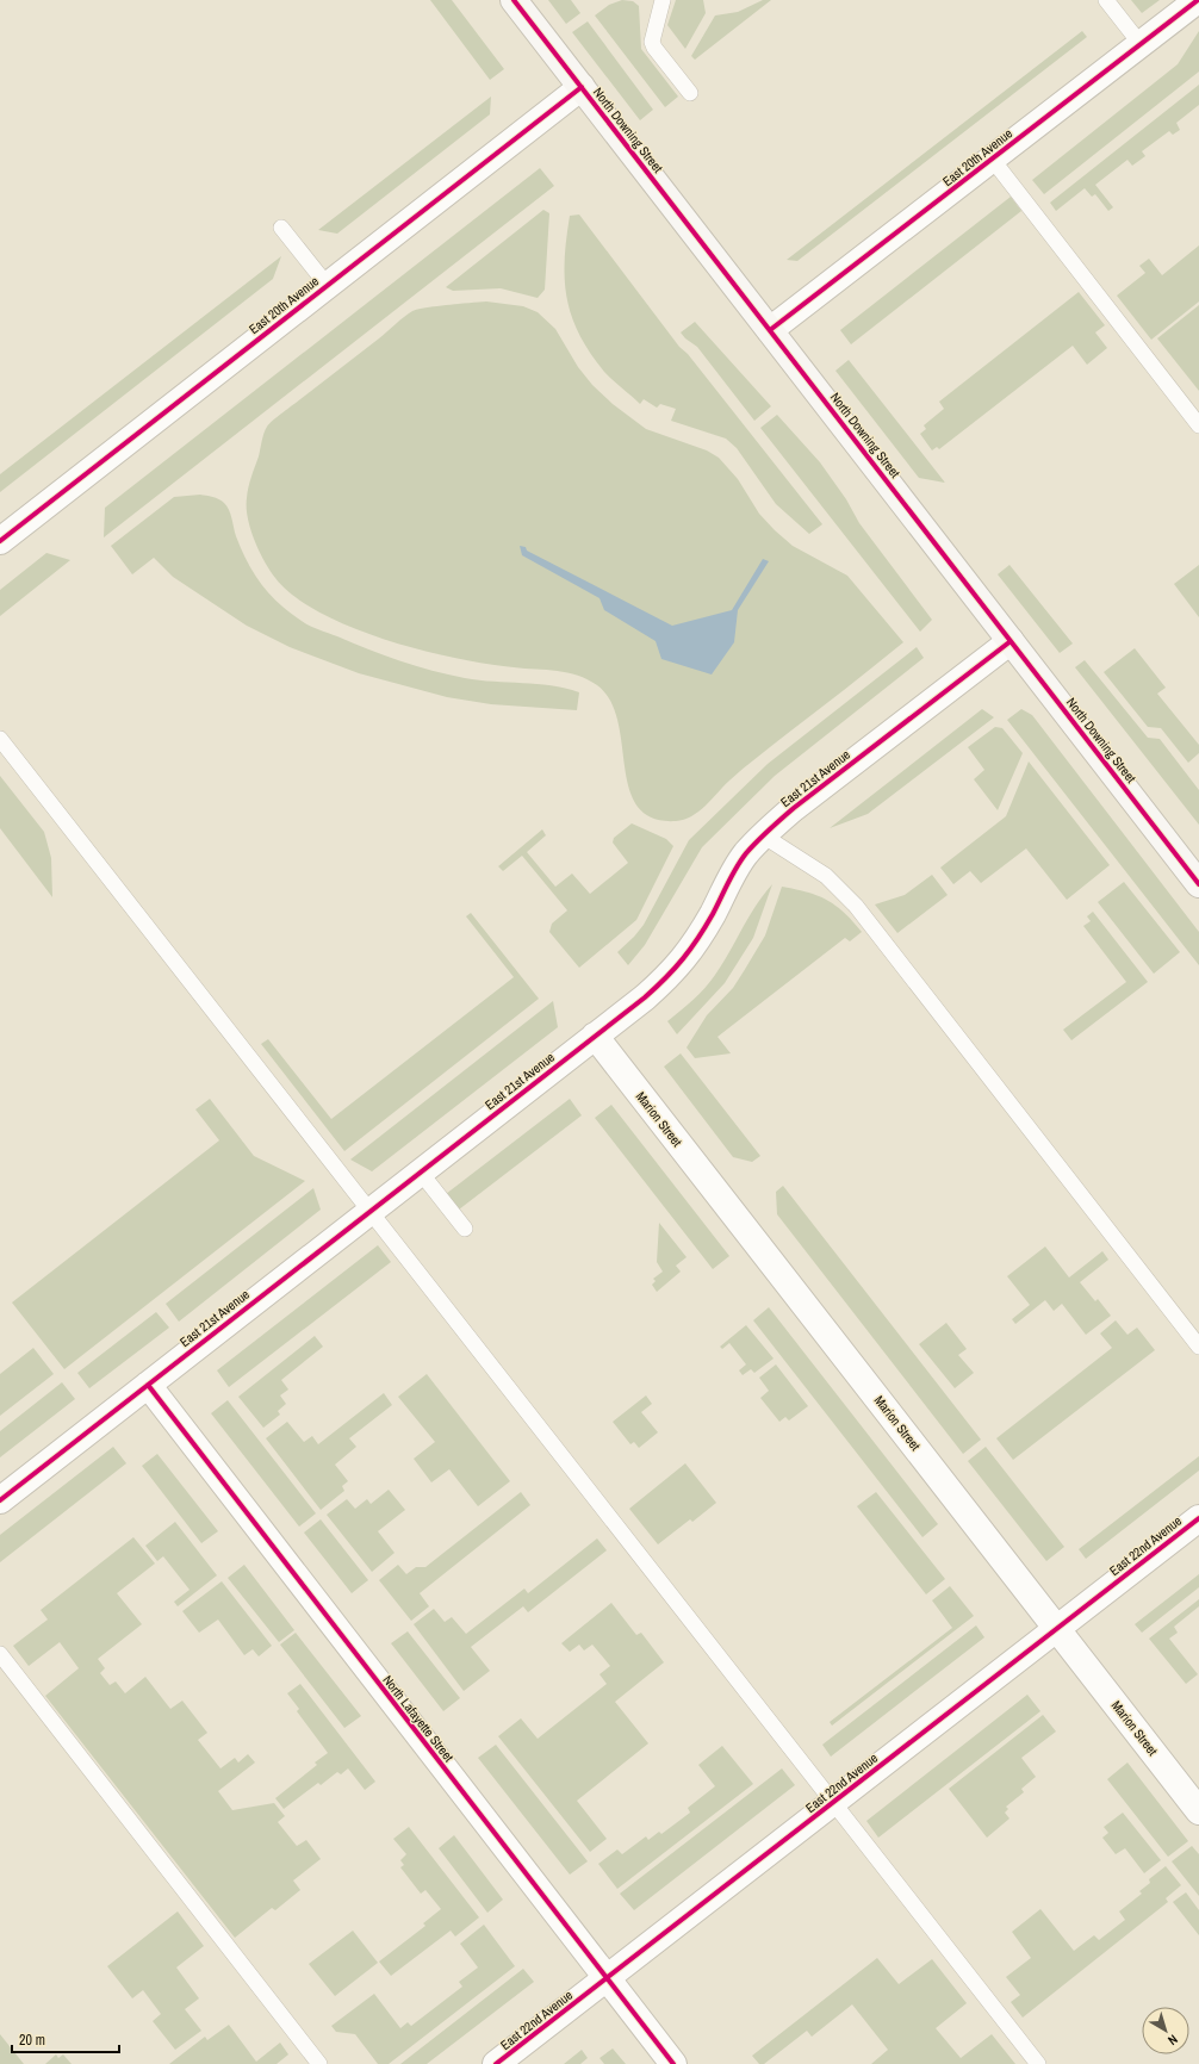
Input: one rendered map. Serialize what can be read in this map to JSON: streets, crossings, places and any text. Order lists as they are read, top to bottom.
{
  "streets": {
    "main road": ["North Downing Street"],
    "street": [
      "East 20th Avenue",
      "East 21st Avenue",
      "Marion Street",
      "East 22nd Avenue",
      "North Lafayette Street"
    ]
  },
  "crossings": [
    ["North Downing Street", "East 20th Avenue"],
    ["North Downing Street", "East 21st Avenue"],
    ["East 21st Avenue", "Marion Street"],
    ["East 21st Avenue", "North Lafayette Street"],
    ["Marion Street", "East 22nd Avenue"],
    ["East 22nd Avenue", "North Lafayette Street"]
  ],
  "scale_bar": "20 m",
  "north": "bottom right"
}
